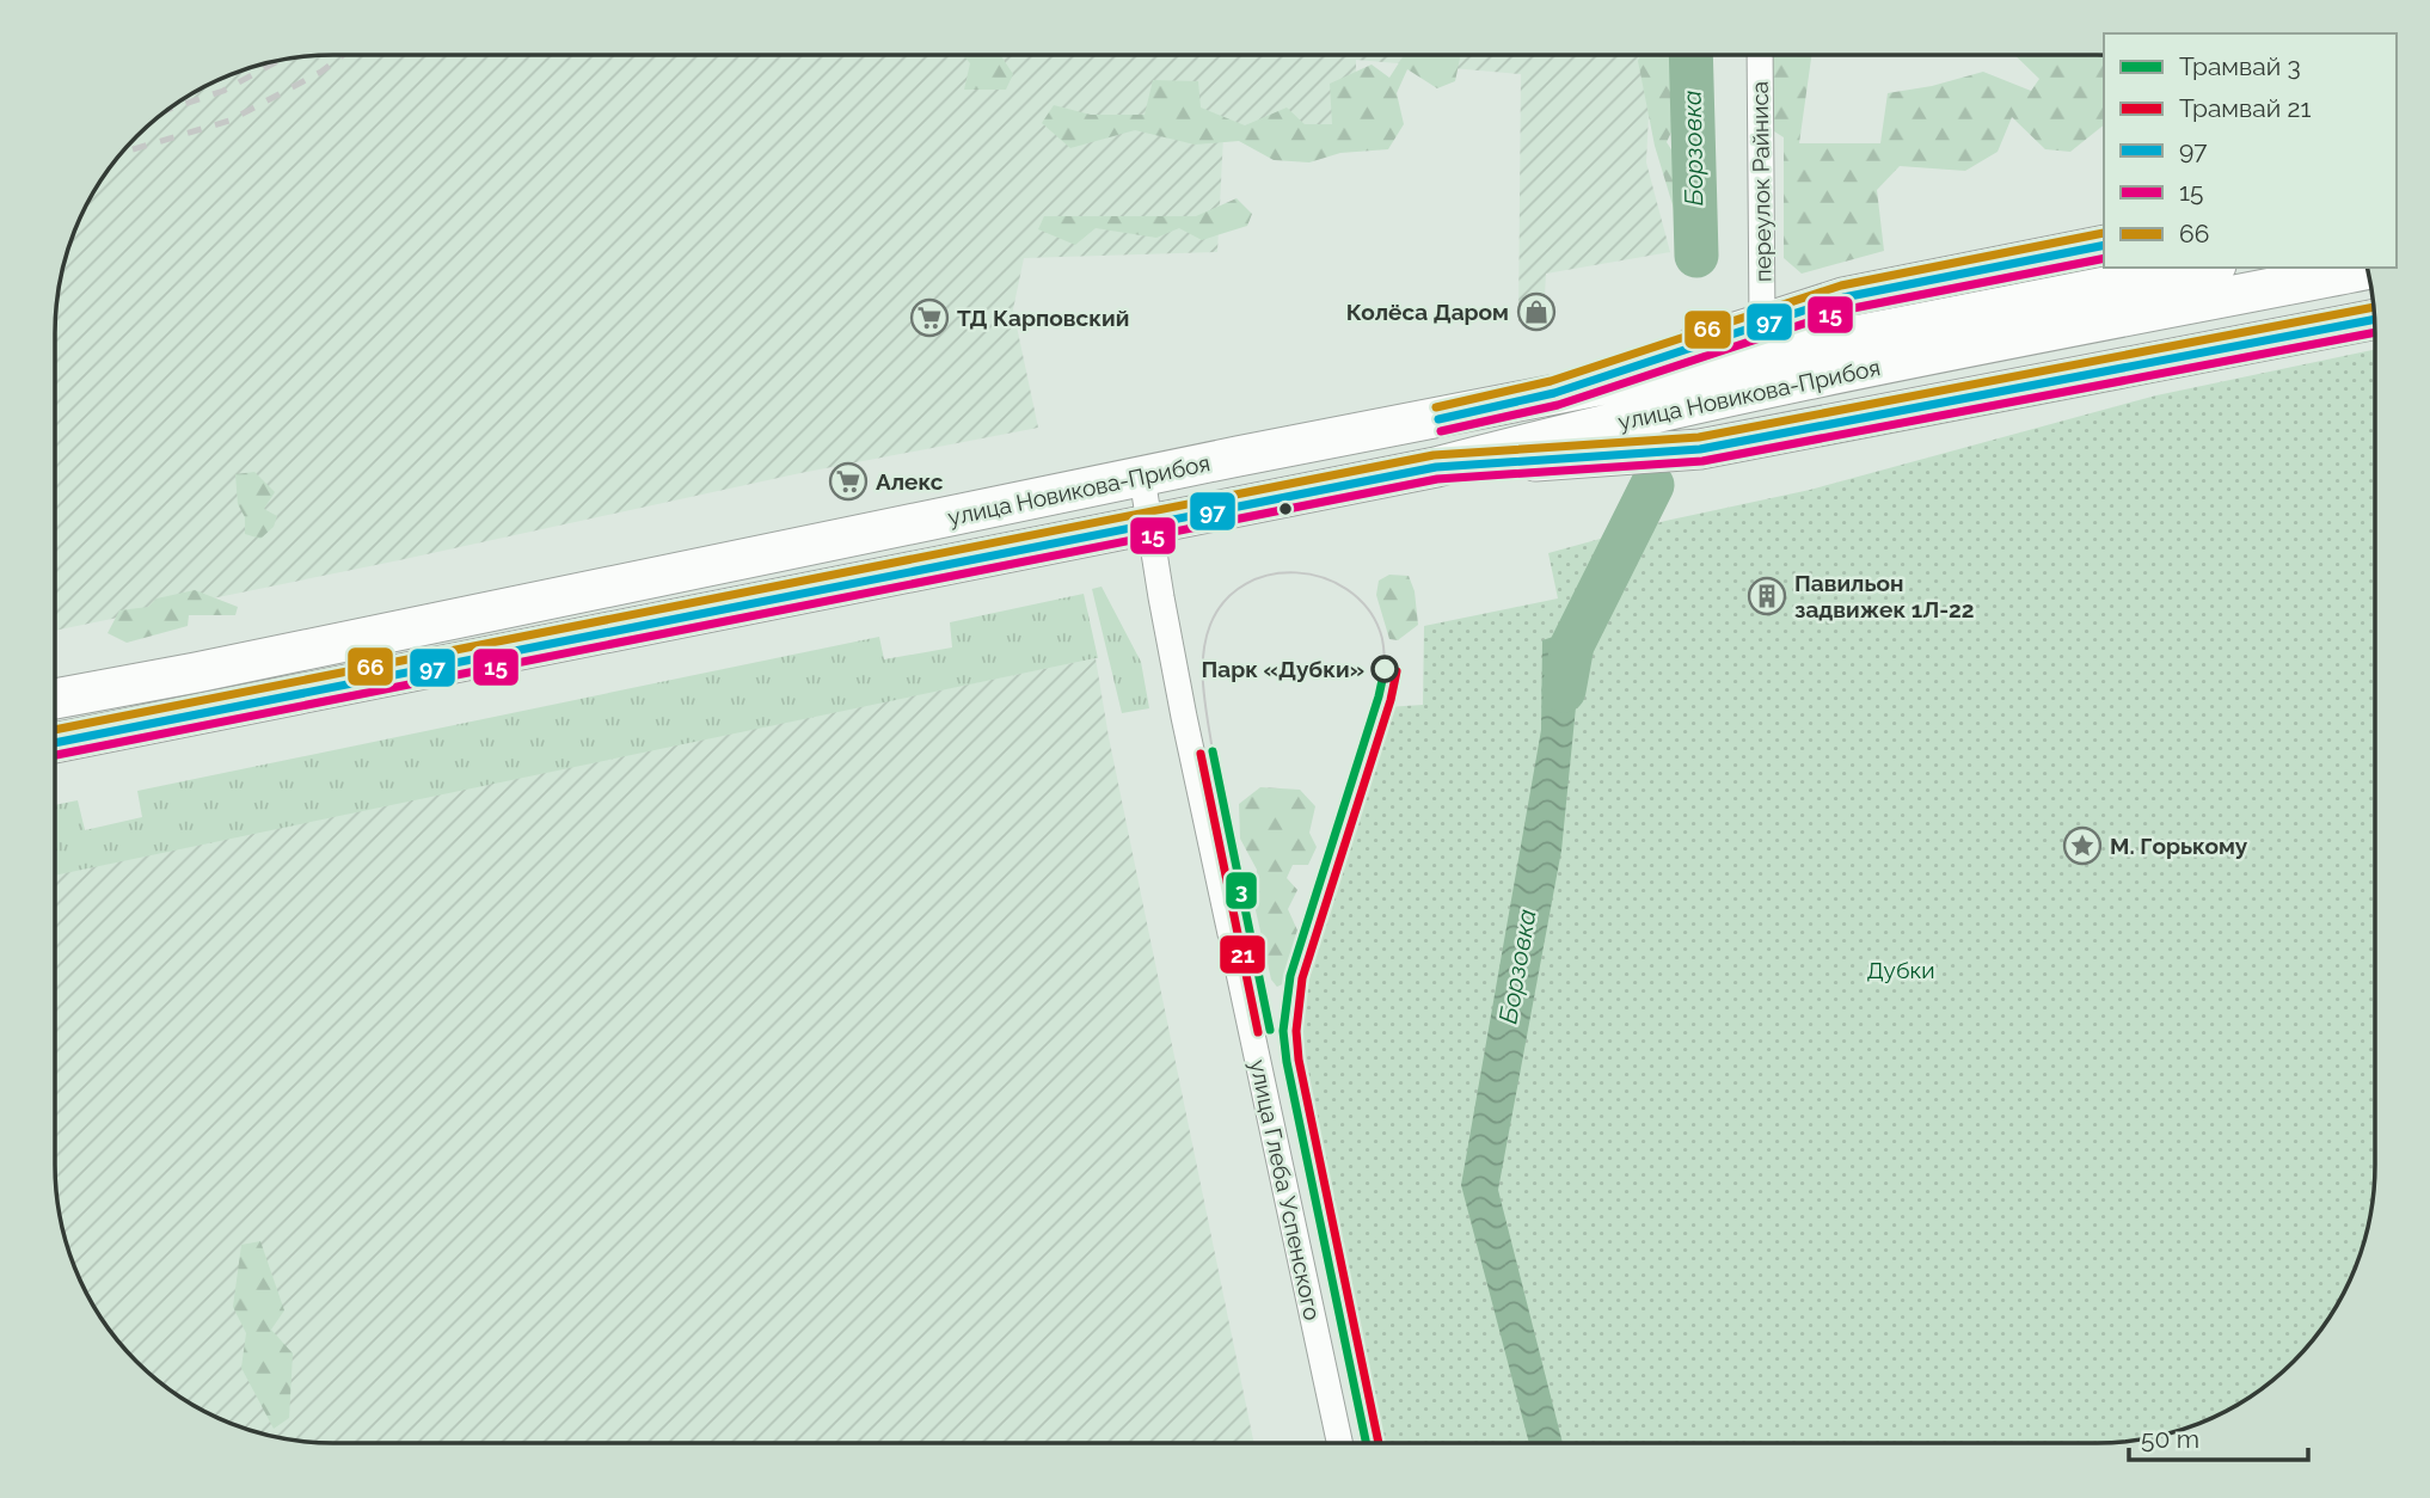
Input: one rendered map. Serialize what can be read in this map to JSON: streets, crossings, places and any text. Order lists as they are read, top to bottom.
{
  "streets": {
    "main road": ["улица Новикова-Прибоя"],
    "street": ["переулок Райниса", "улица Глеба Успенского"]
  },
  "crossings": [
    ["улица Новикова-Прибоя", "улица Глеба Успенского"]
  ],
  "water": ["Борзовка"],
  "parks": ["Дубки"],
  "places": {
    "shop": ["Колёса Даром"],
    "supermarket": ["ТД Карповский", "Алекс"],
    "building": ["Павильон задвижек 1Л-22"],
    "other": ["Парк «Дубки»"],
    "place": ["М. Горькому"]
  },
  "lines": [
    "transit line 66",
    "transit line 97",
    "transit line 15",
    "tram line 3",
    "tram line 21"
  ],
  "legend": [
    "Трамвай 3",
    "Трамвай 21",
    "97",
    "15",
    "66"
  ],
  "scale_bar": "50 m"
}
